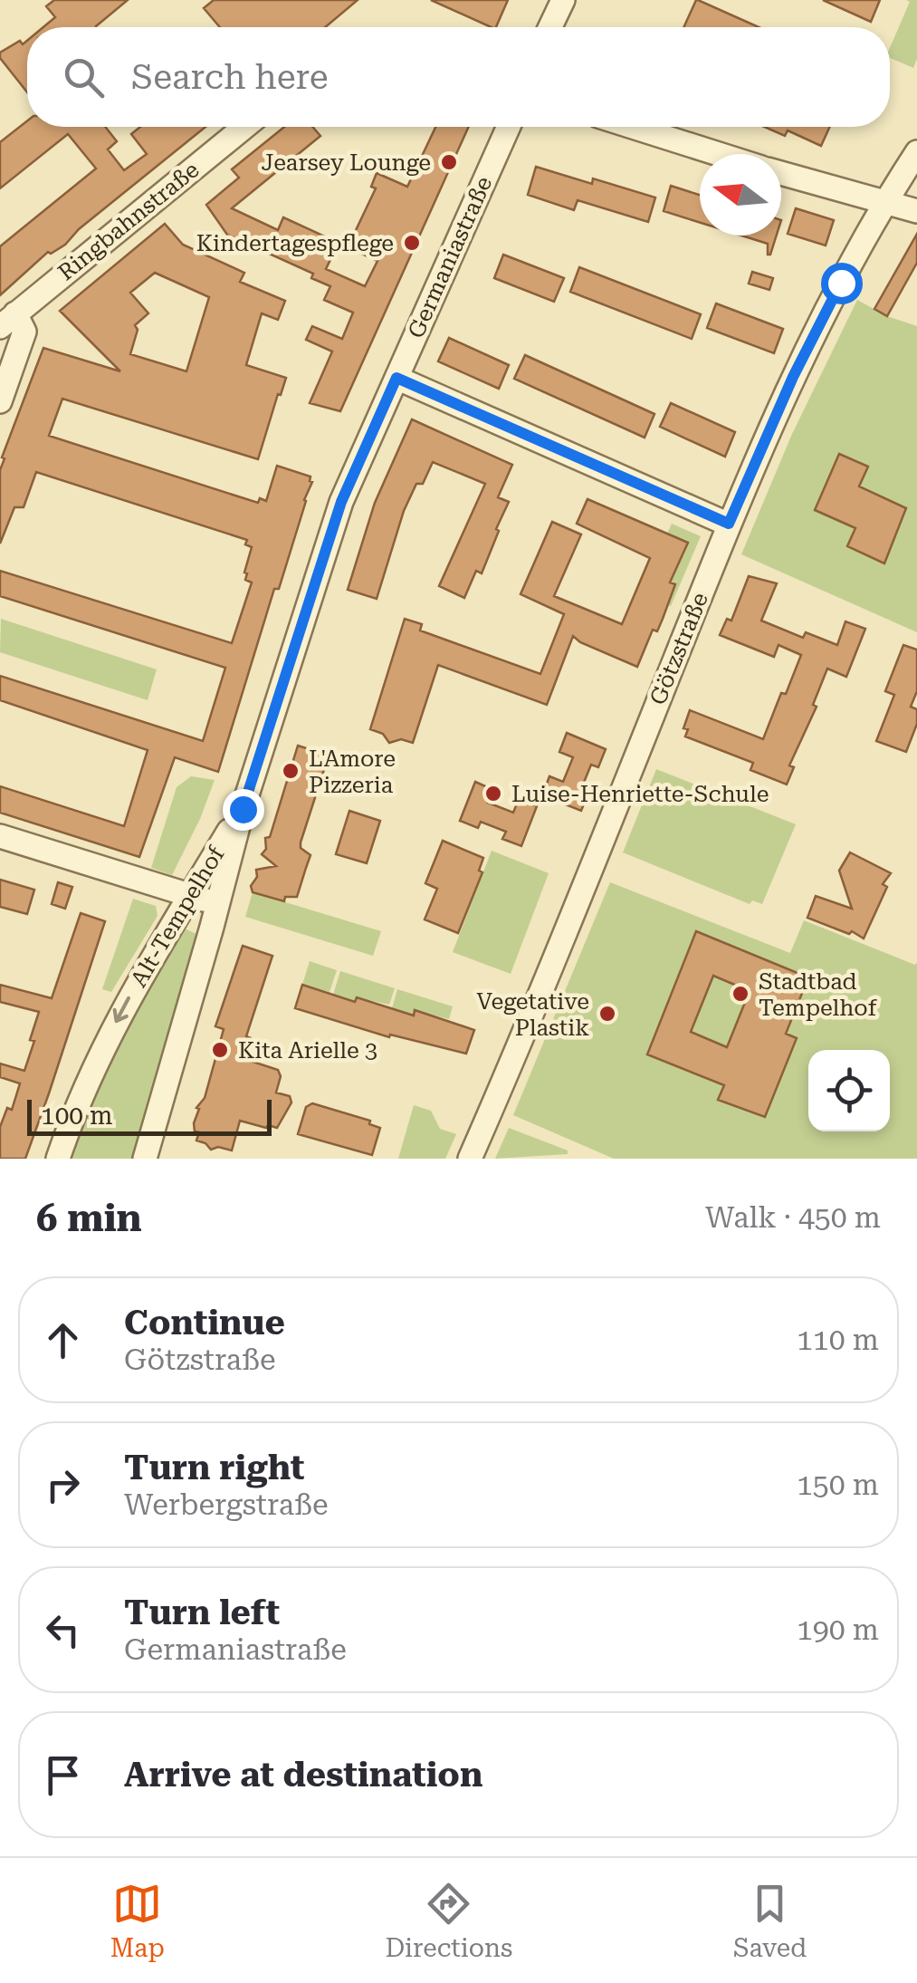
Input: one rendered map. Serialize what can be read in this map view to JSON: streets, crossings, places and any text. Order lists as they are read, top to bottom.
{
  "streets": {
    "street": [
      "Ringbahnstraße",
      "Germaniastraße",
      "Götzstraße",
      "Alt-Tempelhof"
    ]
  },
  "crossings": [
    ["Germaniastraße", "Alt-Tempelhof"]
  ],
  "places": [
    "Jearsey Lounge",
    "Kindertagespflege",
    "L'Amore Pizzeria",
    "Luise-Henriette-Schule",
    "Stadtbad Tempelhof",
    "Vegetative Plastik",
    "Kita Arielle 3"
  ],
  "scale_bar": "100 m",
  "north": "left",
  "page": {
    "search": "Search here",
    "scale": "100 m",
    "heading": ["6 min", "Walk · 450 m"],
    "list": [
      ["Continue", "Götzstraße", "110 m"],
      ["Turn right", "Werbergstraße", "150 m"],
      ["Turn left", "Germaniastraße", "190 m"],
      "Arrive at destination"
    ],
    "nav": ["Map", "Directions", "Saved"]
  }
}
